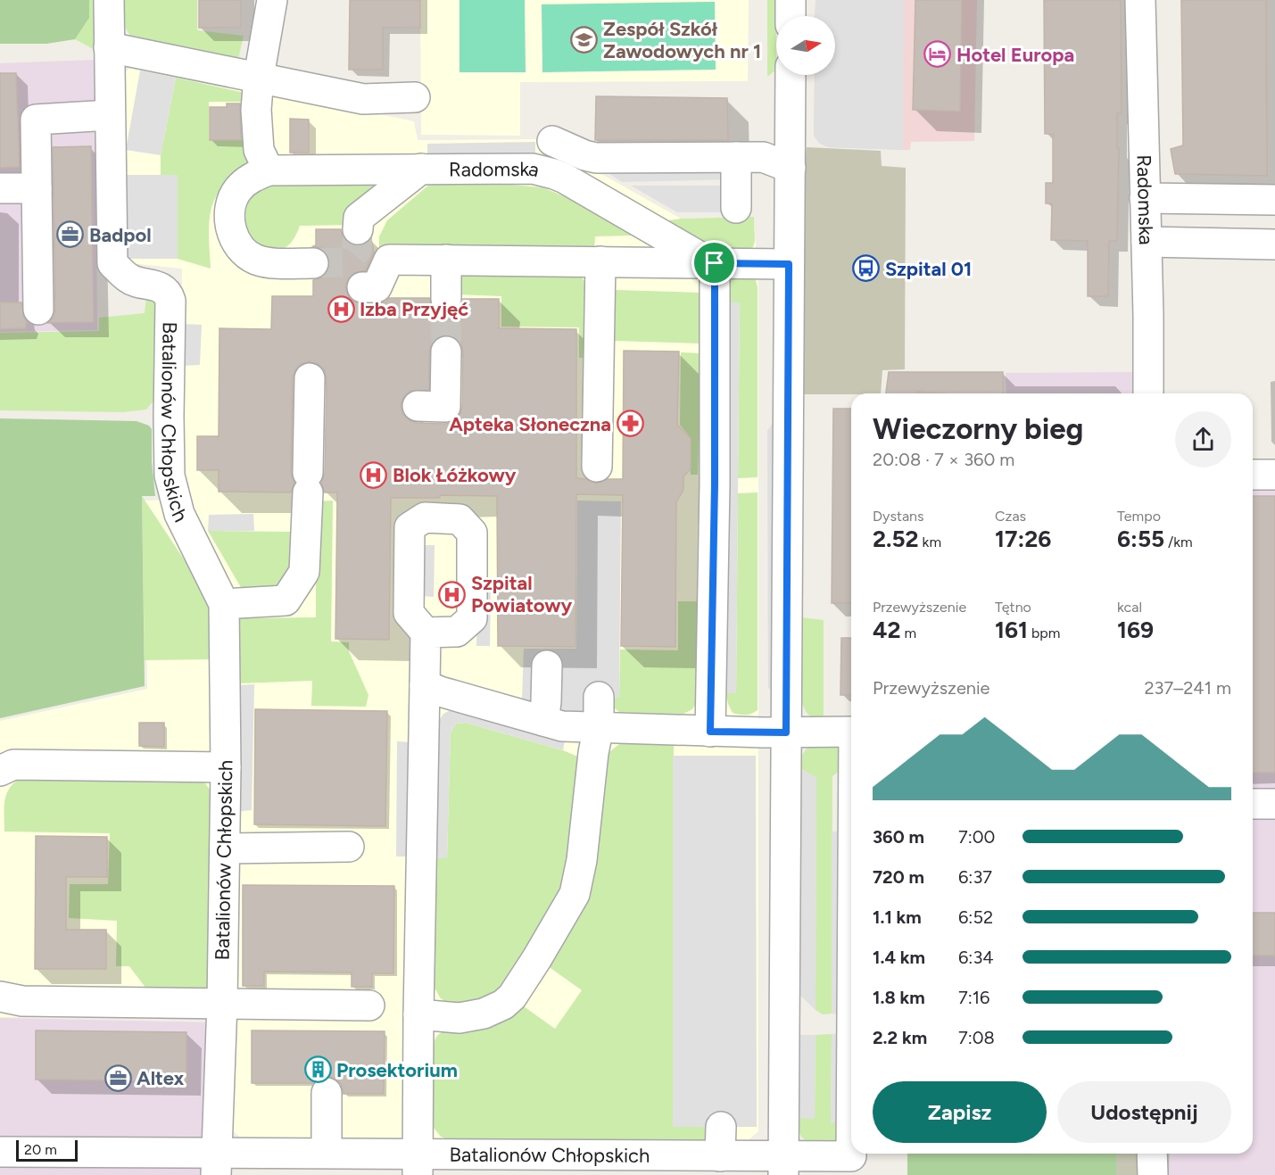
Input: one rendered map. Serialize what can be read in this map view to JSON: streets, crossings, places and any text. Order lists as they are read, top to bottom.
{
  "streets": {
    "street": ["Radomska", "Batalionów Chłopskich"]
  },
  "places": {
    "school or university": ["Zespół Szkół Zawodowych nr 1"],
    "hotel": ["Hotel Europa"],
    "office": ["Badpol", "Altex"],
    "bus stop": ["Szpital 01"],
    "hospital": ["Izba Przyjęć", "Blok Łóżkowy", "Szpital Powiatowy"],
    "pharmacy": ["Apteka Słoneczna"],
    "building": ["Prosektorium"]
  },
  "scale_bar": "20 m",
  "north": "right",
  "page": {
    "heading": ["Wieczorny bieg", "20:08 · 7 × 360 m"],
    "stats": [
      ["Dystans", "2.52 km"],
      ["Czas", "17:26"],
      ["Tempo", "6:55 /km"],
      ["Przewyższenie", "42 m"],
      ["Tętno", "161 bpm"],
      ["kcal", "169"]
    ],
    "chart": ["Przewyższenie", "237–241 m"],
    "list": [
      {
        "name": "360 m",
        "note": "7:00"
      },
      {
        "name": "720 m",
        "note": "6:37"
      },
      {
        "name": "1.1 km",
        "note": "6:52"
      },
      {
        "name": "1.4 km",
        "note": "6:34"
      },
      {
        "name": "1.8 km",
        "note": "7:16"
      },
      {
        "name": "2.2 km",
        "note": "7:08"
      }
    ],
    "buttons": ["Zapisz", "Udostępnij"],
    "scale": "20 m"
  }
}
